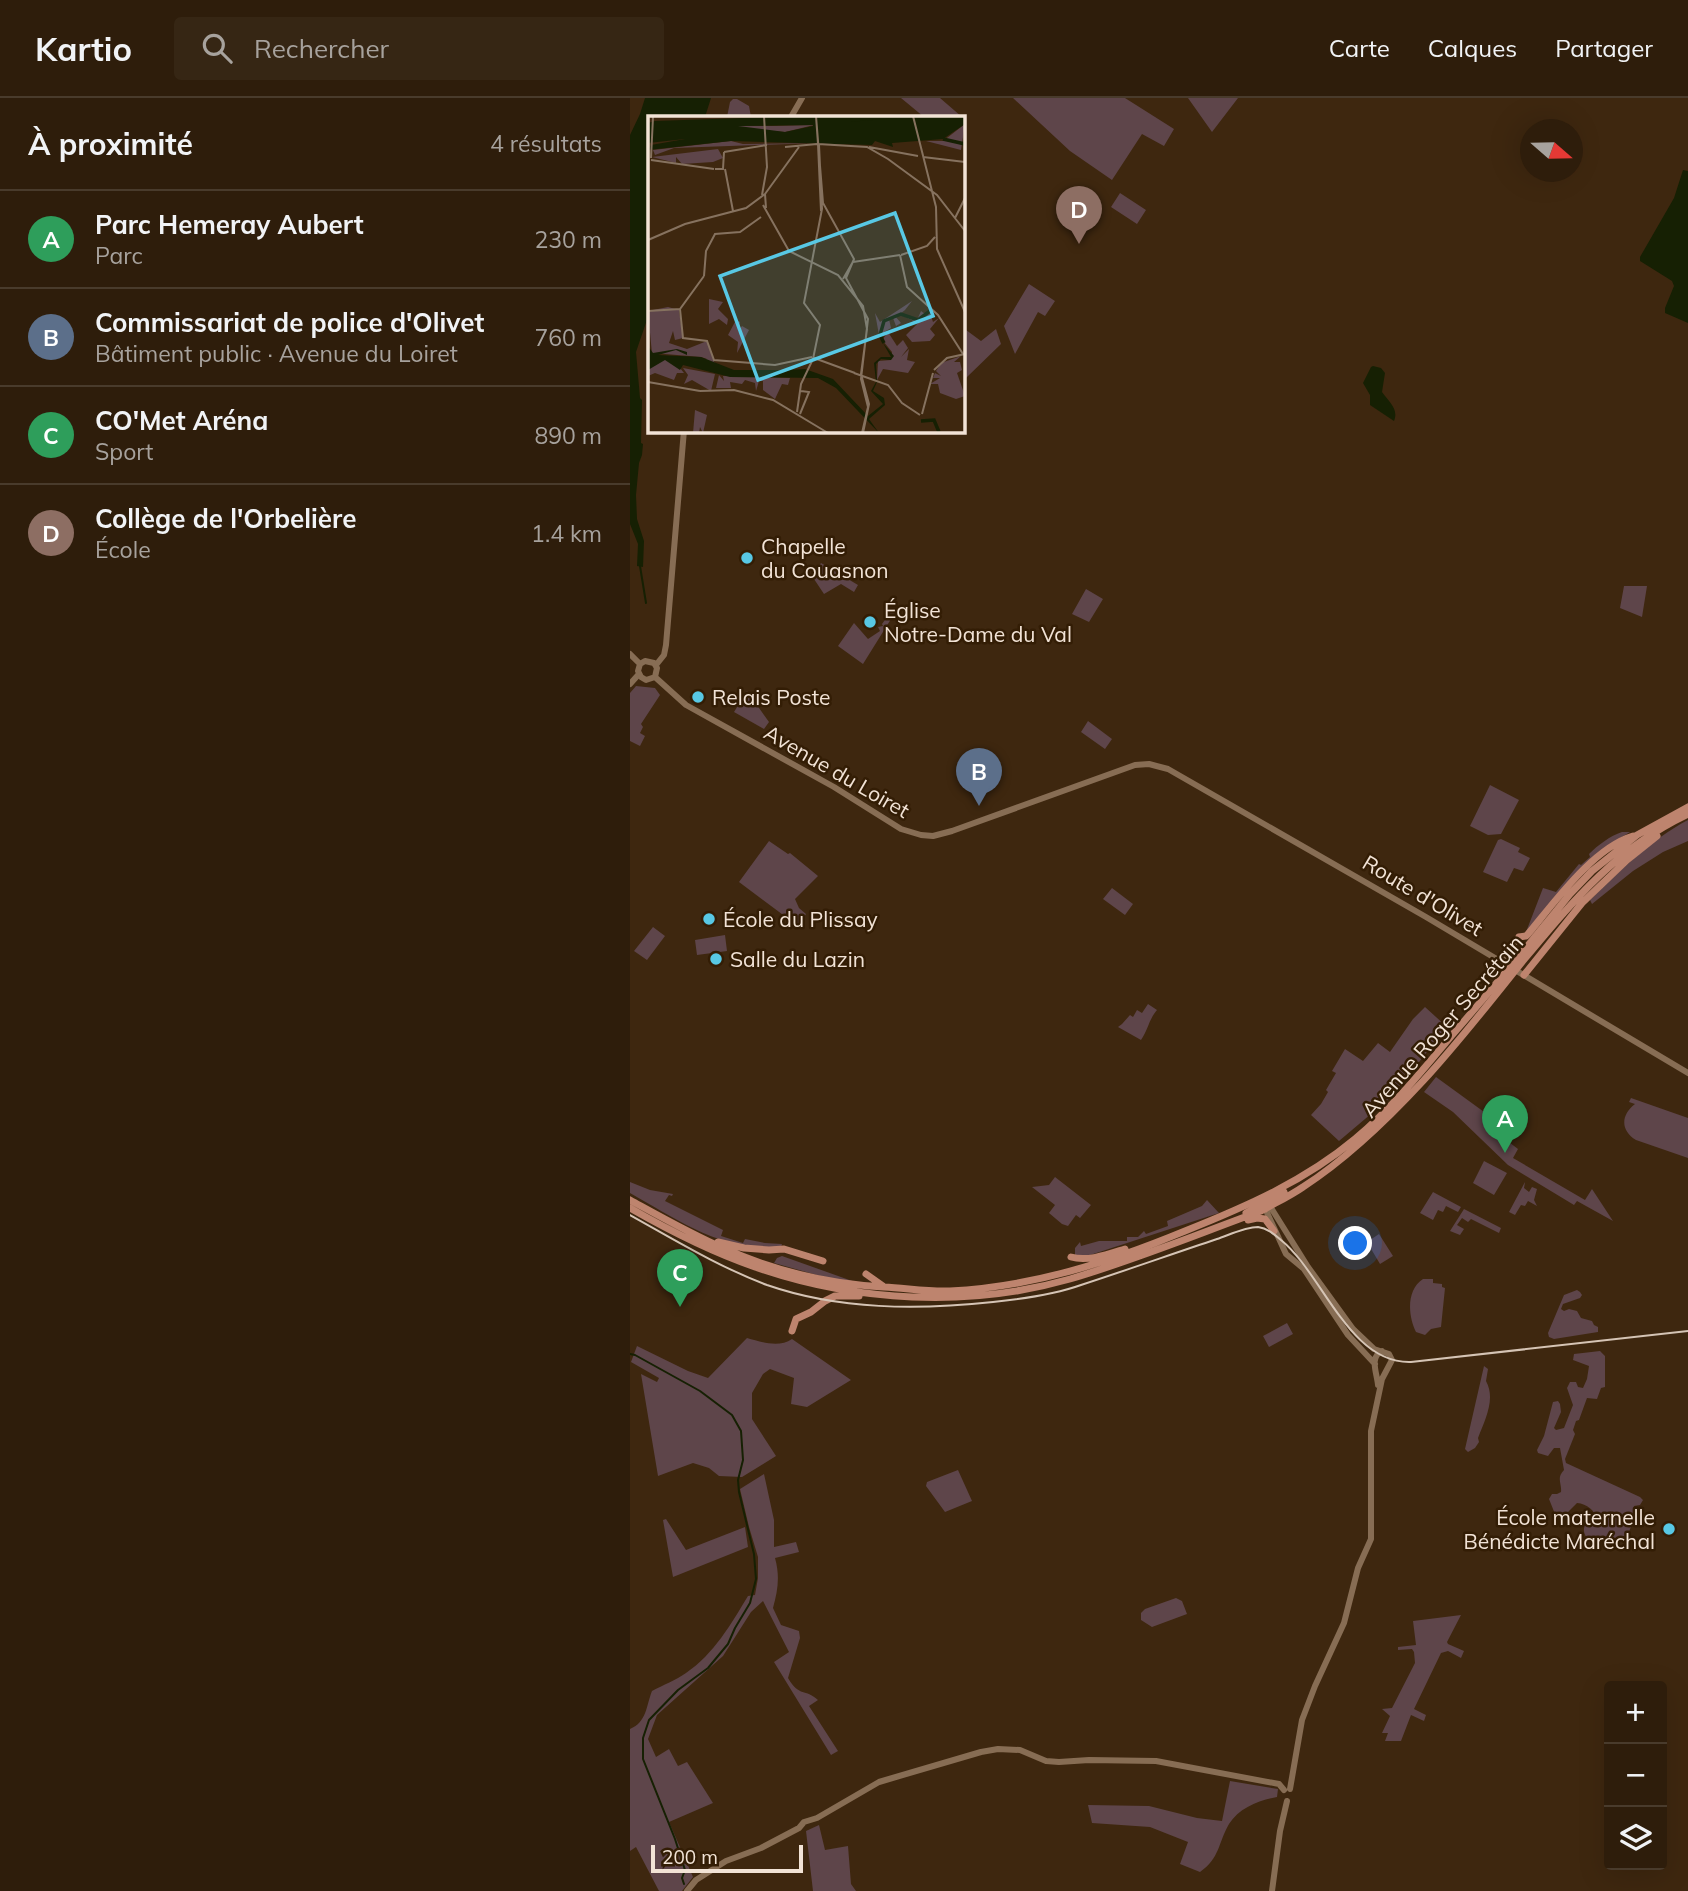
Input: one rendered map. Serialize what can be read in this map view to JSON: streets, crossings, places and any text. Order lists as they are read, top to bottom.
{
  "streets": {
    "main road": ["Avenue Roger Secrétain"],
    "street": ["Avenue du Loiret", "Route d'Olivet"]
  },
  "crossings": [
    ["Avenue du Loiret", "Route d'Olivet"]
  ],
  "places": [
    "Chapelle du Couasnon",
    "Église Notre-Dame du Val",
    "Relais Poste",
    "École du Plissay",
    "Salle du Lazin",
    "École maternelle Bénédicte Maréchal"
  ],
  "scale_bar": "200 m",
  "north": "right",
  "page": {
    "header": "Kartio",
    "search": "Rechercher",
    "nav": ["Carte", "Calques", "Partager"],
    "heading": ["À proximité", "4 résultats"],
    "pins": [
      "D",
      "B",
      "A",
      "C"
    ],
    "list": [
      {
        "mark": "A",
        "name": "Parc Hemeray Aubert",
        "note": "Parc",
        "value": "230 m"
      },
      {
        "mark": "B",
        "name": "Commissariat de police d'Olivet",
        "note": "Bâtiment public · Avenue du Loiret",
        "value": "760 m"
      },
      {
        "mark": "C",
        "name": "CO'Met Aréna",
        "note": "Sport",
        "value": "890 m"
      },
      {
        "mark": "D",
        "name": "Collège de l'Orbelière",
        "note": "École",
        "value": "1.4 km"
      }
    ],
    "map_buttons": ["+", "−"],
    "scale": "200 m"
  }
}
